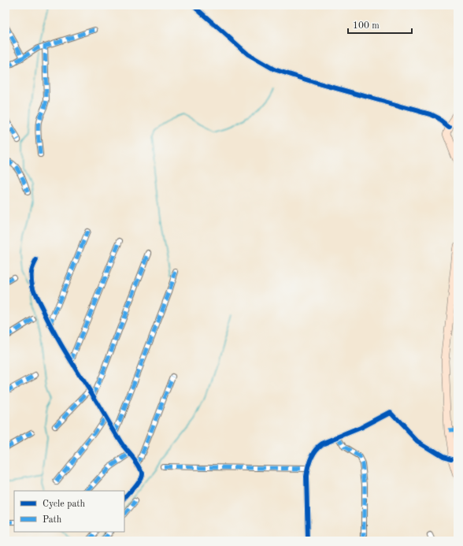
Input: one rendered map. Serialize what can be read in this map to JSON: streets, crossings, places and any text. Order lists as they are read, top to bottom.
{
  "legend": ["Cycle path", "Path"],
  "scale_bar": "100 m"
}
